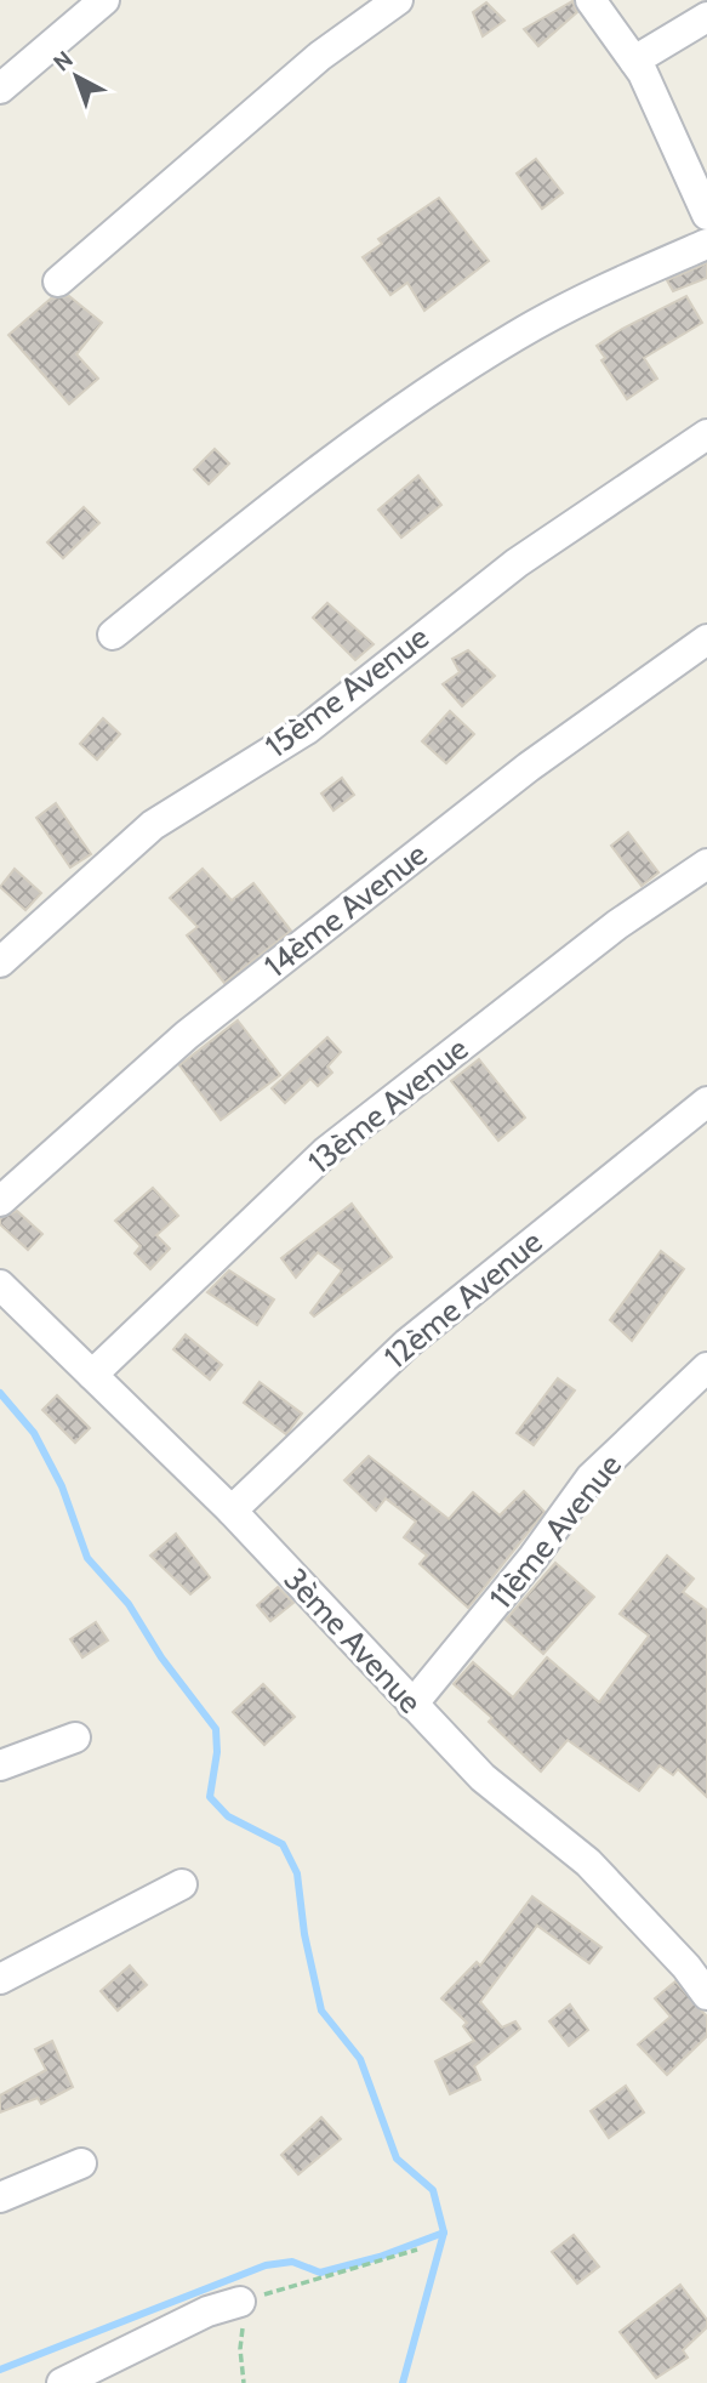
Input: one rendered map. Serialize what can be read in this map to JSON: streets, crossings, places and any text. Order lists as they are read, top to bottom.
{
  "streets": {
    "street": [
      "15ème Avenue",
      "14ème Avenue",
      "13ème Avenue",
      "12ème Avenue",
      "11ème Avenue",
      "3ème Avenue"
    ]
  },
  "crossings": [
    ["13ème Avenue", "3ème Avenue"],
    ["12ème Avenue", "3ème Avenue"],
    ["11ème Avenue", "3ème Avenue"]
  ],
  "north": "top left"
}
